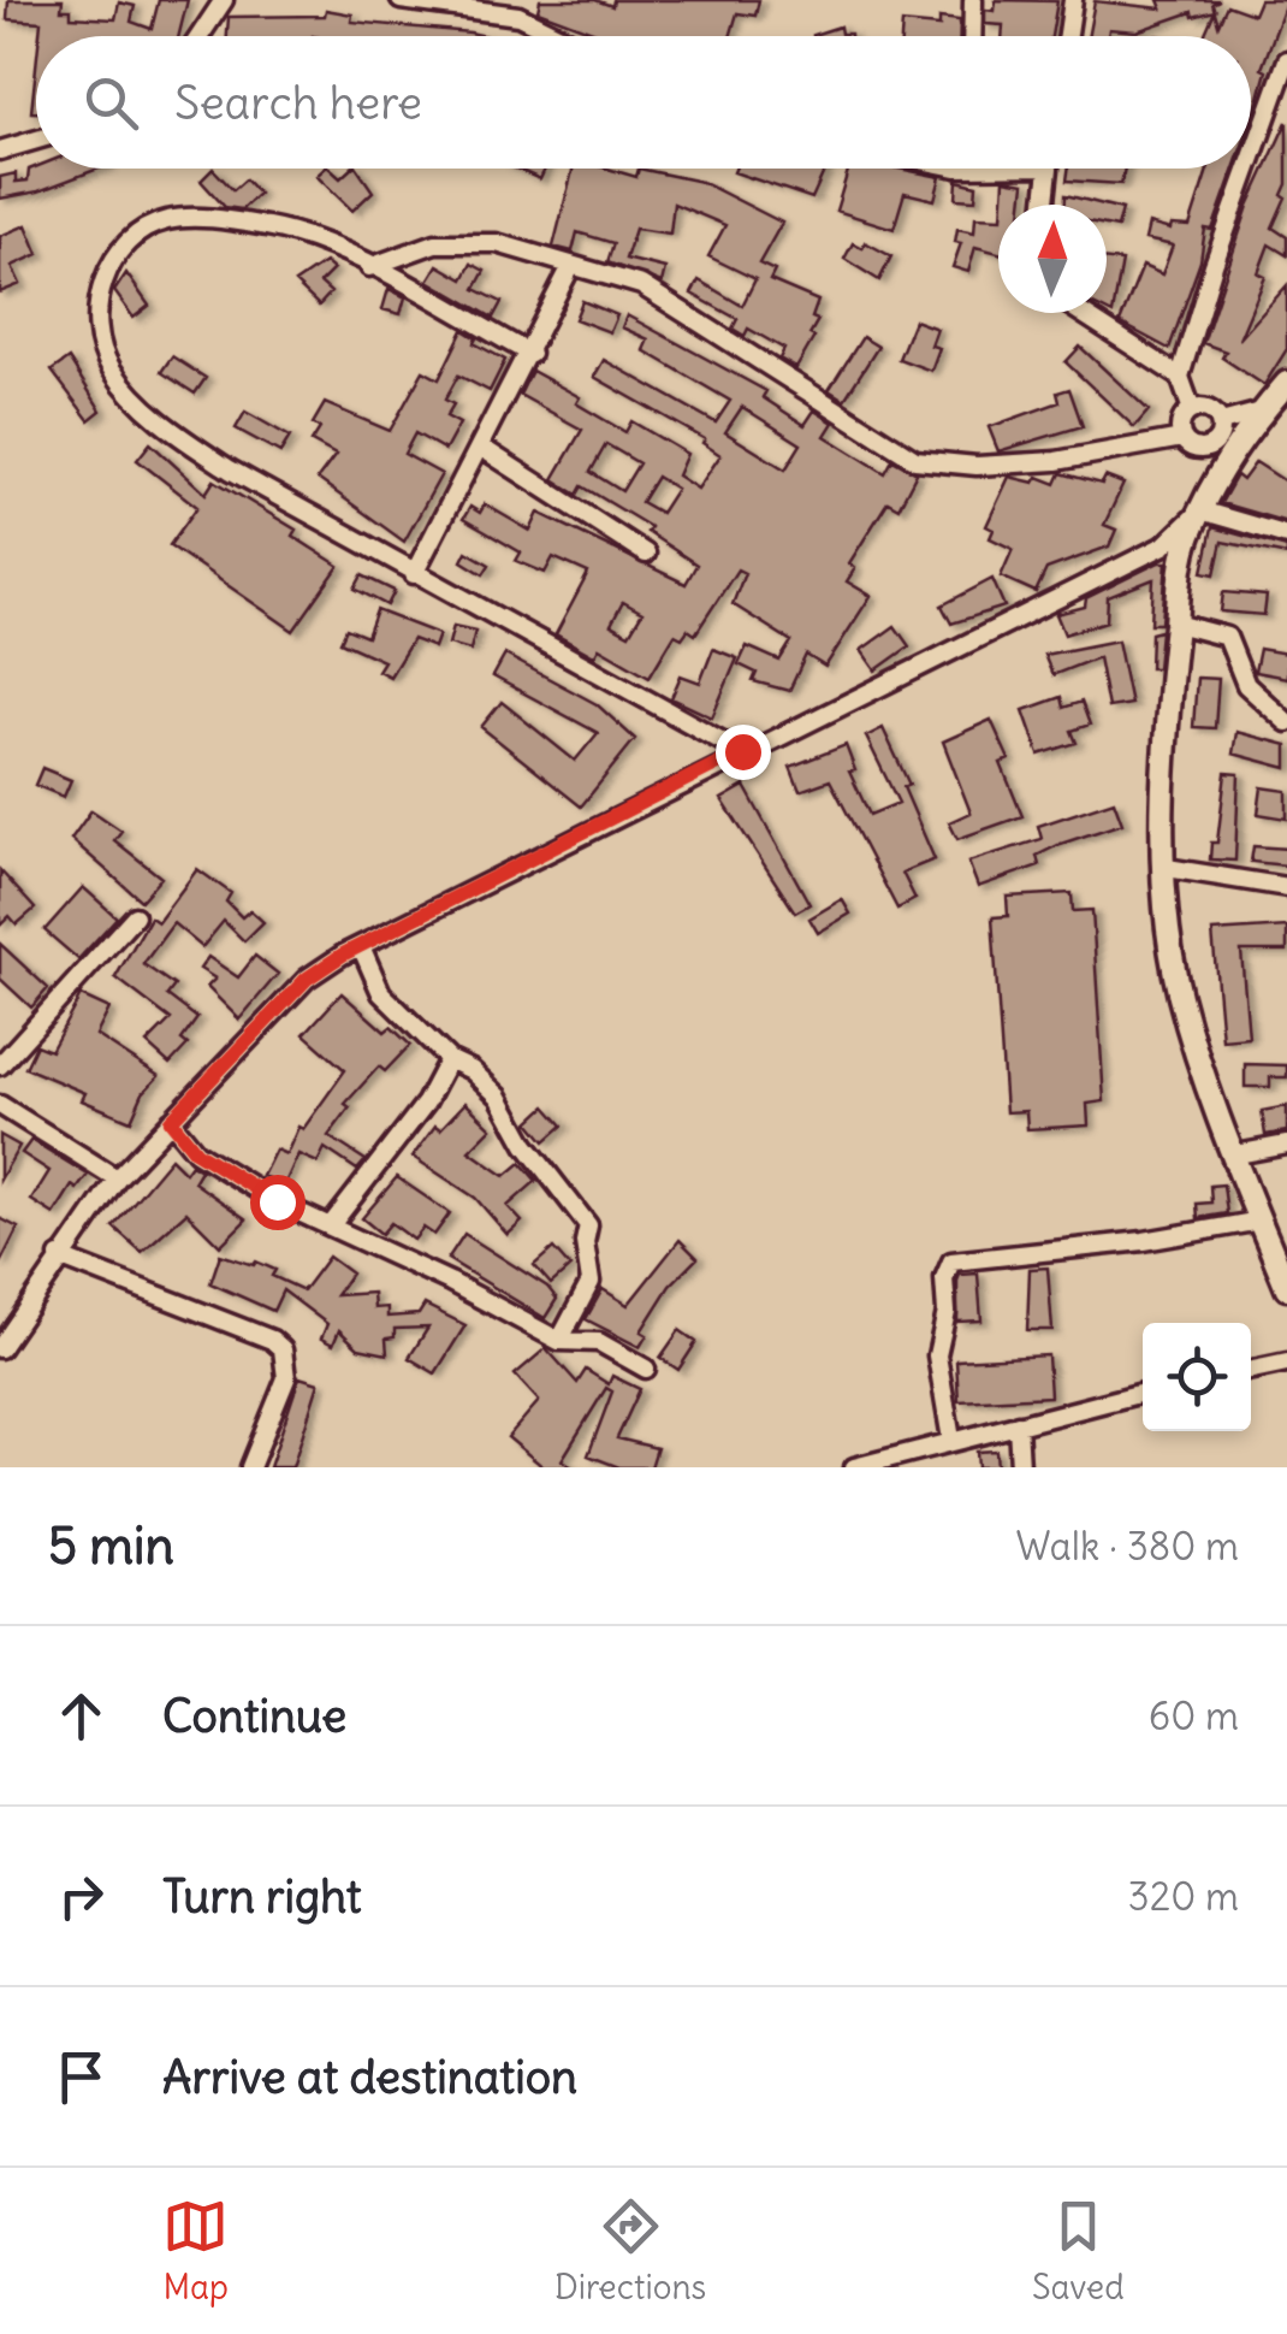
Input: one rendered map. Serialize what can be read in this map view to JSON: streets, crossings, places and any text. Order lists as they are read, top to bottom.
{
  "north": "top",
  "page": {
    "search": "Search here",
    "heading": ["5 min", "Walk · 380 m"],
    "list": [
      ["Continue", "60 m"],
      ["Turn right", "320 m"],
      "Arrive at destination"
    ],
    "nav": ["Map", "Directions", "Saved"]
  }
}
